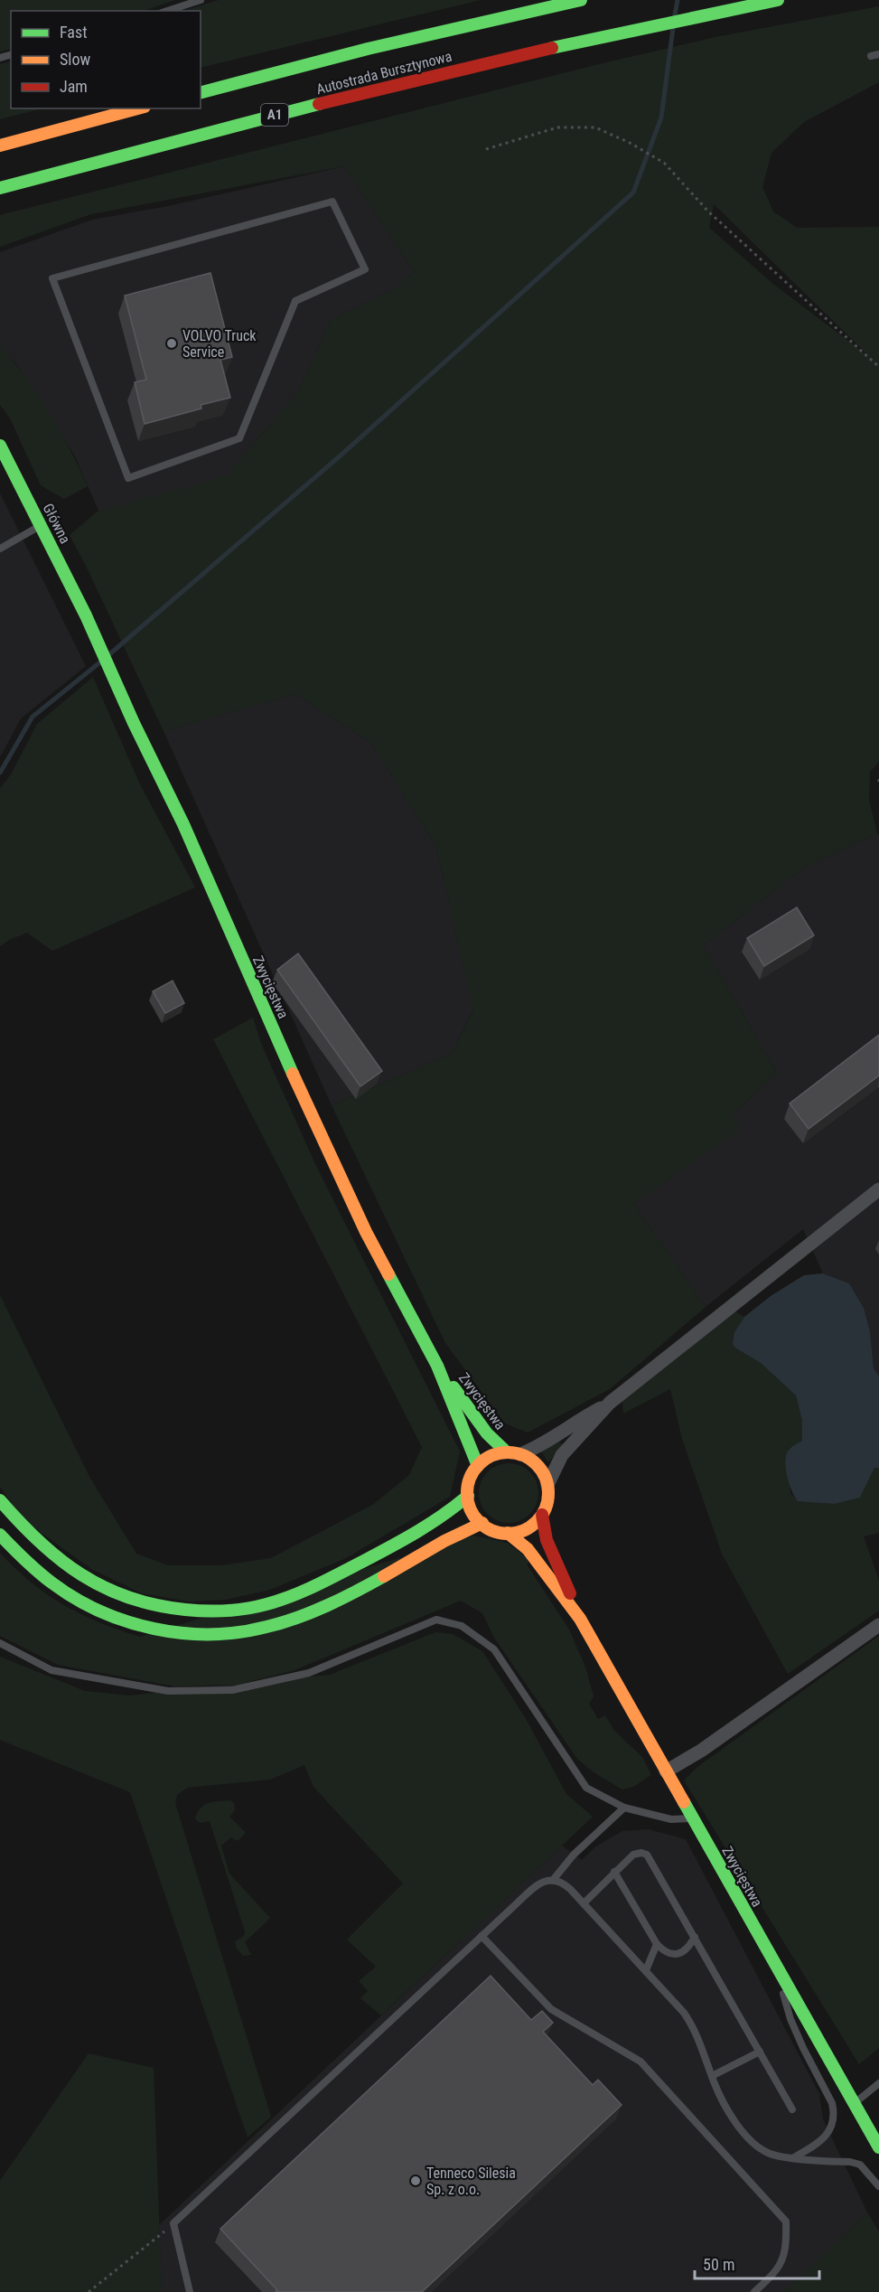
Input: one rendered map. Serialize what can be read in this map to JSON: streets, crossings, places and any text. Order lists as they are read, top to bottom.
{
  "streets": {
    "main road": [
      "Autostrada Bursztynowa",
      "A1",
      "Główna",
      "Zwycięstwa"
    ]
  },
  "crossings": [
    ["Główna", "Zwycięstwa"]
  ],
  "places": ["VOLVO Truck Service", "Tenneco Silesia Sp. z o.o."],
  "legend": ["Fast", "Slow", "Jam"],
  "scale_bar": "50 m"
}
